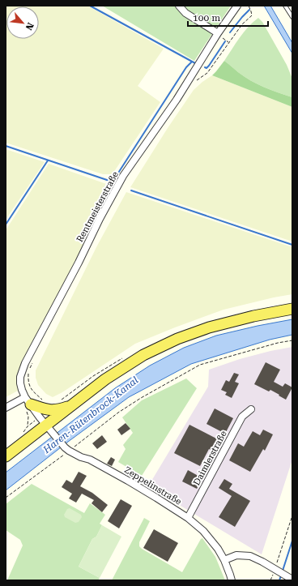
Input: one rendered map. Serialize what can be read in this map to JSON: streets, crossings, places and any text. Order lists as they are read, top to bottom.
{
  "streets": {
    "street": ["Rentmeisterstraße", "Daimlerstraße", "Zeppelinstraße"]
  },
  "crossings": [
    ["Rentmeisterstraße", "Zeppelinstraße"],
    ["Daimlerstraße", "Zeppelinstraße"]
  ],
  "water": ["Haren-Rütenbrock-Kanal"],
  "scale_bar": "100 m",
  "north": "bottom right"
}
